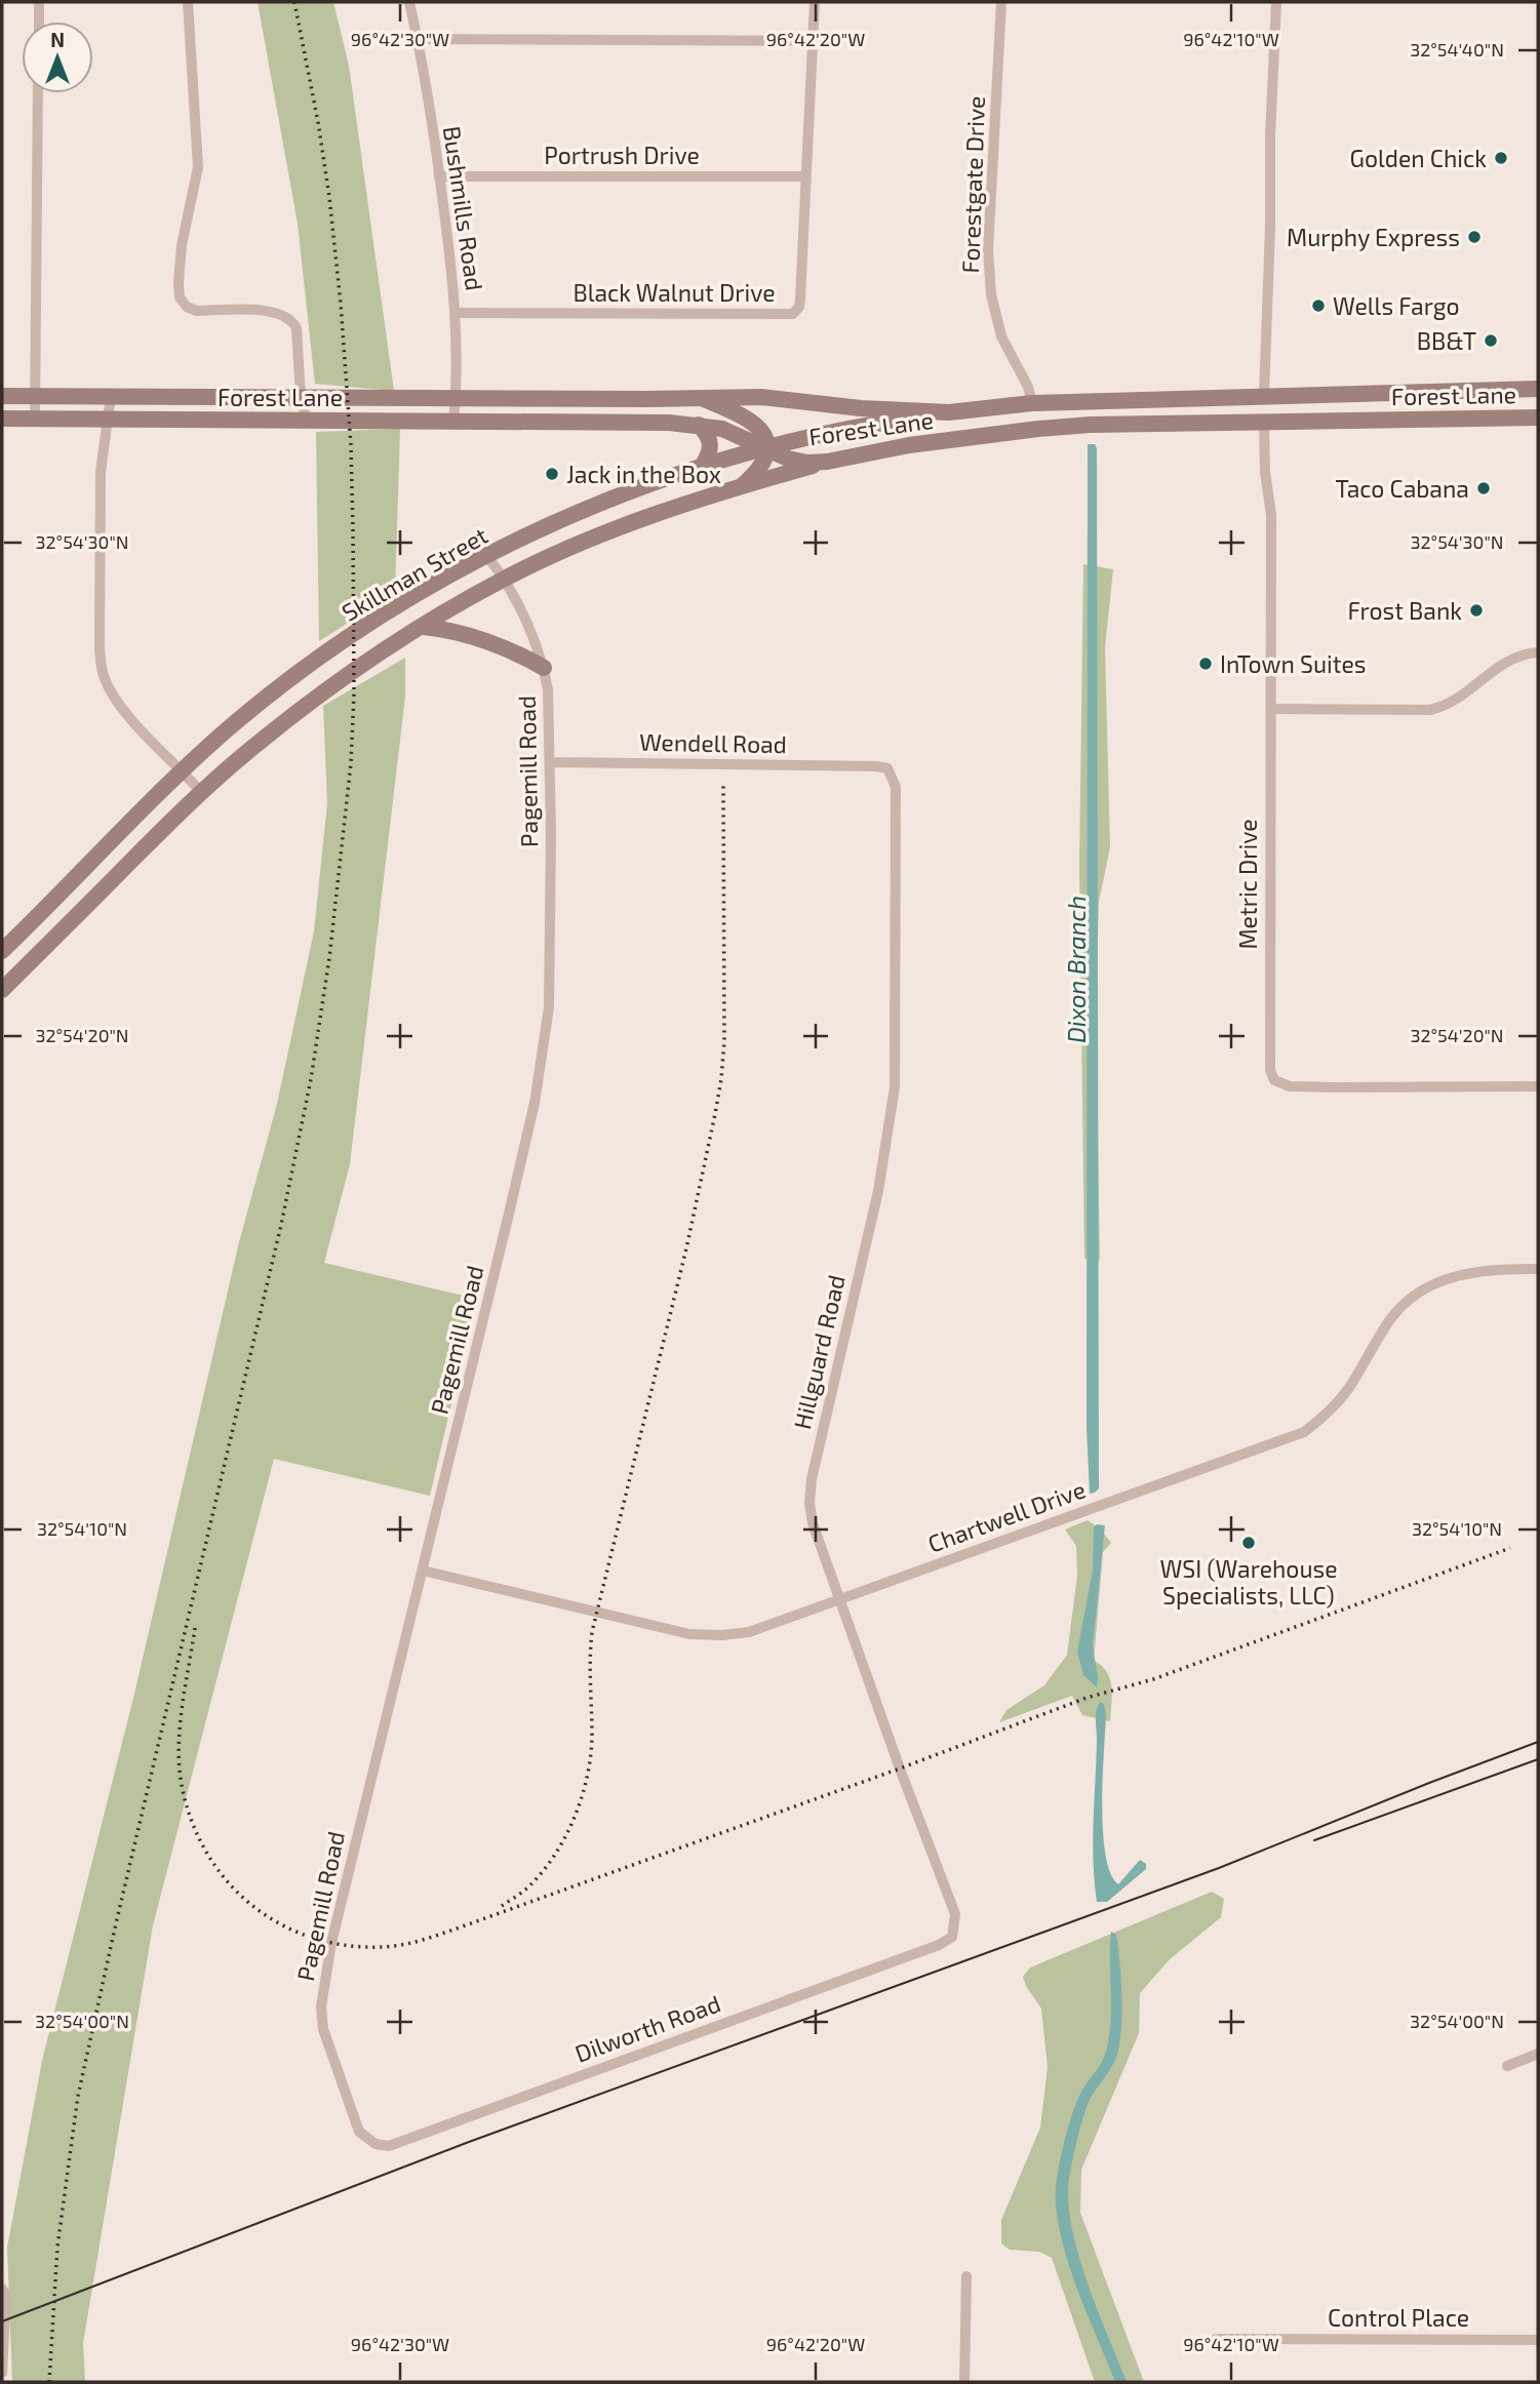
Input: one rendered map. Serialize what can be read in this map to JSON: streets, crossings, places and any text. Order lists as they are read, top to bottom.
{
  "streets": {
    "main road": ["Forest Lane", "Skillman Street"],
    "street": [
      "Portrush Drive",
      "Forestgate Drive",
      "Bushmills Road",
      "Black Walnut Drive",
      "Wendell Road",
      "Pagemill Road",
      "Metric Drive",
      "Hillguard Road",
      "Chartwell Drive",
      "Dilworth Road",
      "Control Place"
    ]
  },
  "crossings": [
    ["Portrush Drive", "Bushmills Road"],
    ["Portrush Drive", "Black Walnut Drive"],
    ["Forestgate Drive", "Forest Lane"],
    ["Bushmills Road", "Black Walnut Drive"],
    ["Bushmills Road", "Forest Lane"],
    ["Forest Lane", "Skillman Street"],
    ["Forest Lane", "Metric Drive"],
    ["Skillman Street", "Pagemill Road"],
    ["Wendell Road", "Pagemill Road"],
    ["Wendell Road", "Hillguard Road"],
    ["Pagemill Road", "Chartwell Drive"],
    ["Pagemill Road", "Dilworth Road"],
    ["Hillguard Road", "Chartwell Drive"],
    ["Hillguard Road", "Dilworth Road"]
  ],
  "water": ["Dixon Branch"],
  "places": [
    "Golden Chick",
    "Murphy Express",
    "Wells Fargo",
    "BB&T",
    "Jack in the Box",
    "Taco Cabana",
    "Frost Bank",
    "InTown Suites",
    "WSI (Warehouse Specialists, LLC)"
  ],
  "north": "top",
  "coordinates": [
    "96°42'30\"W",
    "96°42'20\"W",
    "96°42'10\"W",
    "32°54'40\"N",
    "32°54'30\"N",
    "32°54'20\"N",
    "32°54'10\"N",
    "32°54'00\"N"
  ]
}
